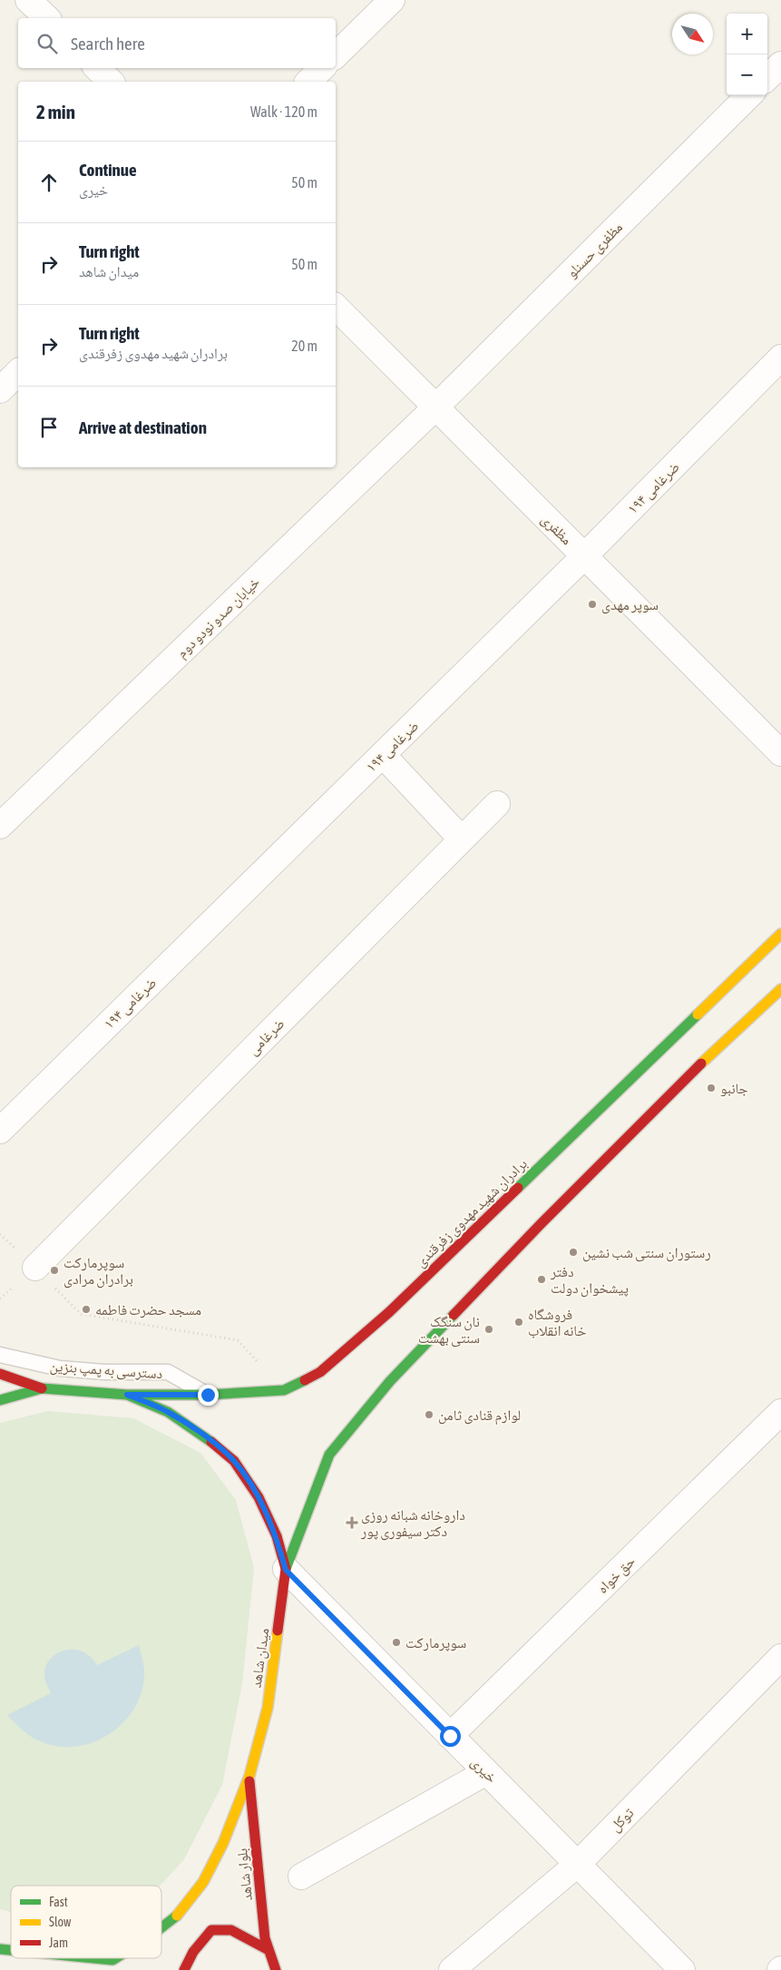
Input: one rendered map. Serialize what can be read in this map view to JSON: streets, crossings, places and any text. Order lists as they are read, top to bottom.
{
  "streets": {
    "main road": ["برادران شهید مهدوی زفرقندی", "میدان شاهد", "بلوار شاهد"],
    "street": [
      "مظفری حسنلو",
      "ضرغامی ۱۹۴",
      "مظفری",
      "خیابان صدو نودو دوم",
      "ضرغامی",
      "حق خواه",
      "خیری",
      "توکل"
    ],
    "lane": ["دسترسی به پمپ بنزین"]
  },
  "crossings": [
    ["مظفری حسنلو", "مظفری"],
    ["مظفری حسنلو", "خیابان صدو نودو دوم"],
    ["ضرغامی ۱۹۴", "مظفری"],
    ["مظفری", "خیابان صدو نودو دوم"],
    ["برادران شهید مهدوی زفرقندی", "دسترسی به پمپ بنزین"],
    ["برادران شهید مهدوی زفرقندی", "میدان شاهد"],
    ["حق خواه", "خیری"],
    ["میدان شاهد", "خیری"],
    ["میدان شاهد", "بلوار شاهد"],
    ["خیری", "توکل"]
  ],
  "places": {
    "other": [
      "سوپر مهدی",
      "جانبو",
      "رستوران سنتی شب نشین",
      "سوپرمارکت برادران مرادی",
      "دفتر پیشخوان دولت",
      "مسجد حضرت فاطمه",
      "فروشگاه خانه انقلاب",
      "نان سنگک سنتی بهشت",
      "لوازم قنادی ثامن",
      "سوپرمارکت"
    ],
    "health": ["داروخانه شبانه روزی دکتر سیفوری پور"]
  },
  "legend": ["Fast", "Slow", "Jam"],
  "north": "bottom right",
  "page": {
    "map_buttons": ["+", "−"],
    "search": "Search here",
    "heading": ["2 min", "Walk · 120 m"],
    "list": [
      ["Continue", "خیری", "50 m"],
      ["Turn right", "میدان شاهد", "50 m"],
      ["Turn right", "برادران شهید مهدوی زفرقندی", "20 m"],
      "Arrive at destination"
    ]
  }
}
